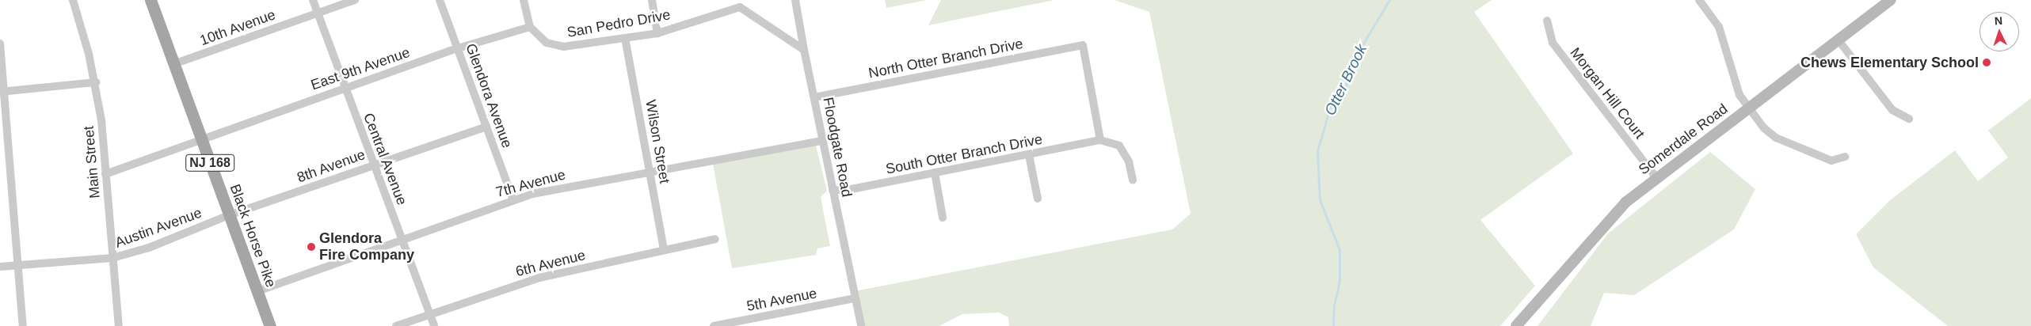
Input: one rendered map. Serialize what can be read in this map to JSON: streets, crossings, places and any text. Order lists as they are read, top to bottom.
{
  "streets": {
    "main road": ["Somerdale Road", "NJ 168", "Black Horse Pike"],
    "street": [
      "San Pedro Drive",
      "10th Avenue",
      "North Otter Branch Drive",
      "East 9th Avenue",
      "Morgan Hill Court",
      "Glendora Avenue",
      "Wilson Street",
      "Floodgate Road",
      "South Otter Branch Drive",
      "Central Avenue",
      "Main Street",
      "8th Avenue",
      "7th Avenue",
      "Austin Avenue",
      "6th Avenue",
      "5th Avenue"
    ]
  },
  "crossings": [
    ["San Pedro Drive", "East 9th Avenue"],
    ["San Pedro Drive", "Wilson Street"],
    ["10th Avenue", "Central Avenue"],
    ["10th Avenue", "Black Horse Pike"],
    ["North Otter Branch Drive", "Floodgate Road"],
    ["North Otter Branch Drive", "South Otter Branch Drive"],
    ["East 9th Avenue", "Glendora Avenue"],
    ["East 9th Avenue", "Central Avenue"],
    ["East 9th Avenue", "Main Street"],
    ["East 9th Avenue", "Black Horse Pike"],
    ["Morgan Hill Court", "Somerdale Road"],
    ["Glendora Avenue", "8th Avenue"],
    ["Glendora Avenue", "7th Avenue"],
    ["Wilson Street", "7th Avenue"],
    ["Wilson Street", "6th Avenue"],
    ["Floodgate Road", "South Otter Branch Drive"],
    ["Floodgate Road", "7th Avenue"],
    ["Floodgate Road", "5th Avenue"],
    ["Central Avenue", "8th Avenue"],
    ["Central Avenue", "7th Avenue"],
    ["Central Avenue", "6th Avenue"],
    ["Main Street", "Austin Avenue"],
    ["8th Avenue", "Austin Avenue"],
    ["8th Avenue", "Black Horse Pike"],
    ["7th Avenue", "Black Horse Pike"],
    ["Austin Avenue", "Black Horse Pike"]
  ],
  "water": ["Otter Brook"],
  "places": ["Chews Elementary School", "Glendora Fire Company"],
  "north": "top"
}
